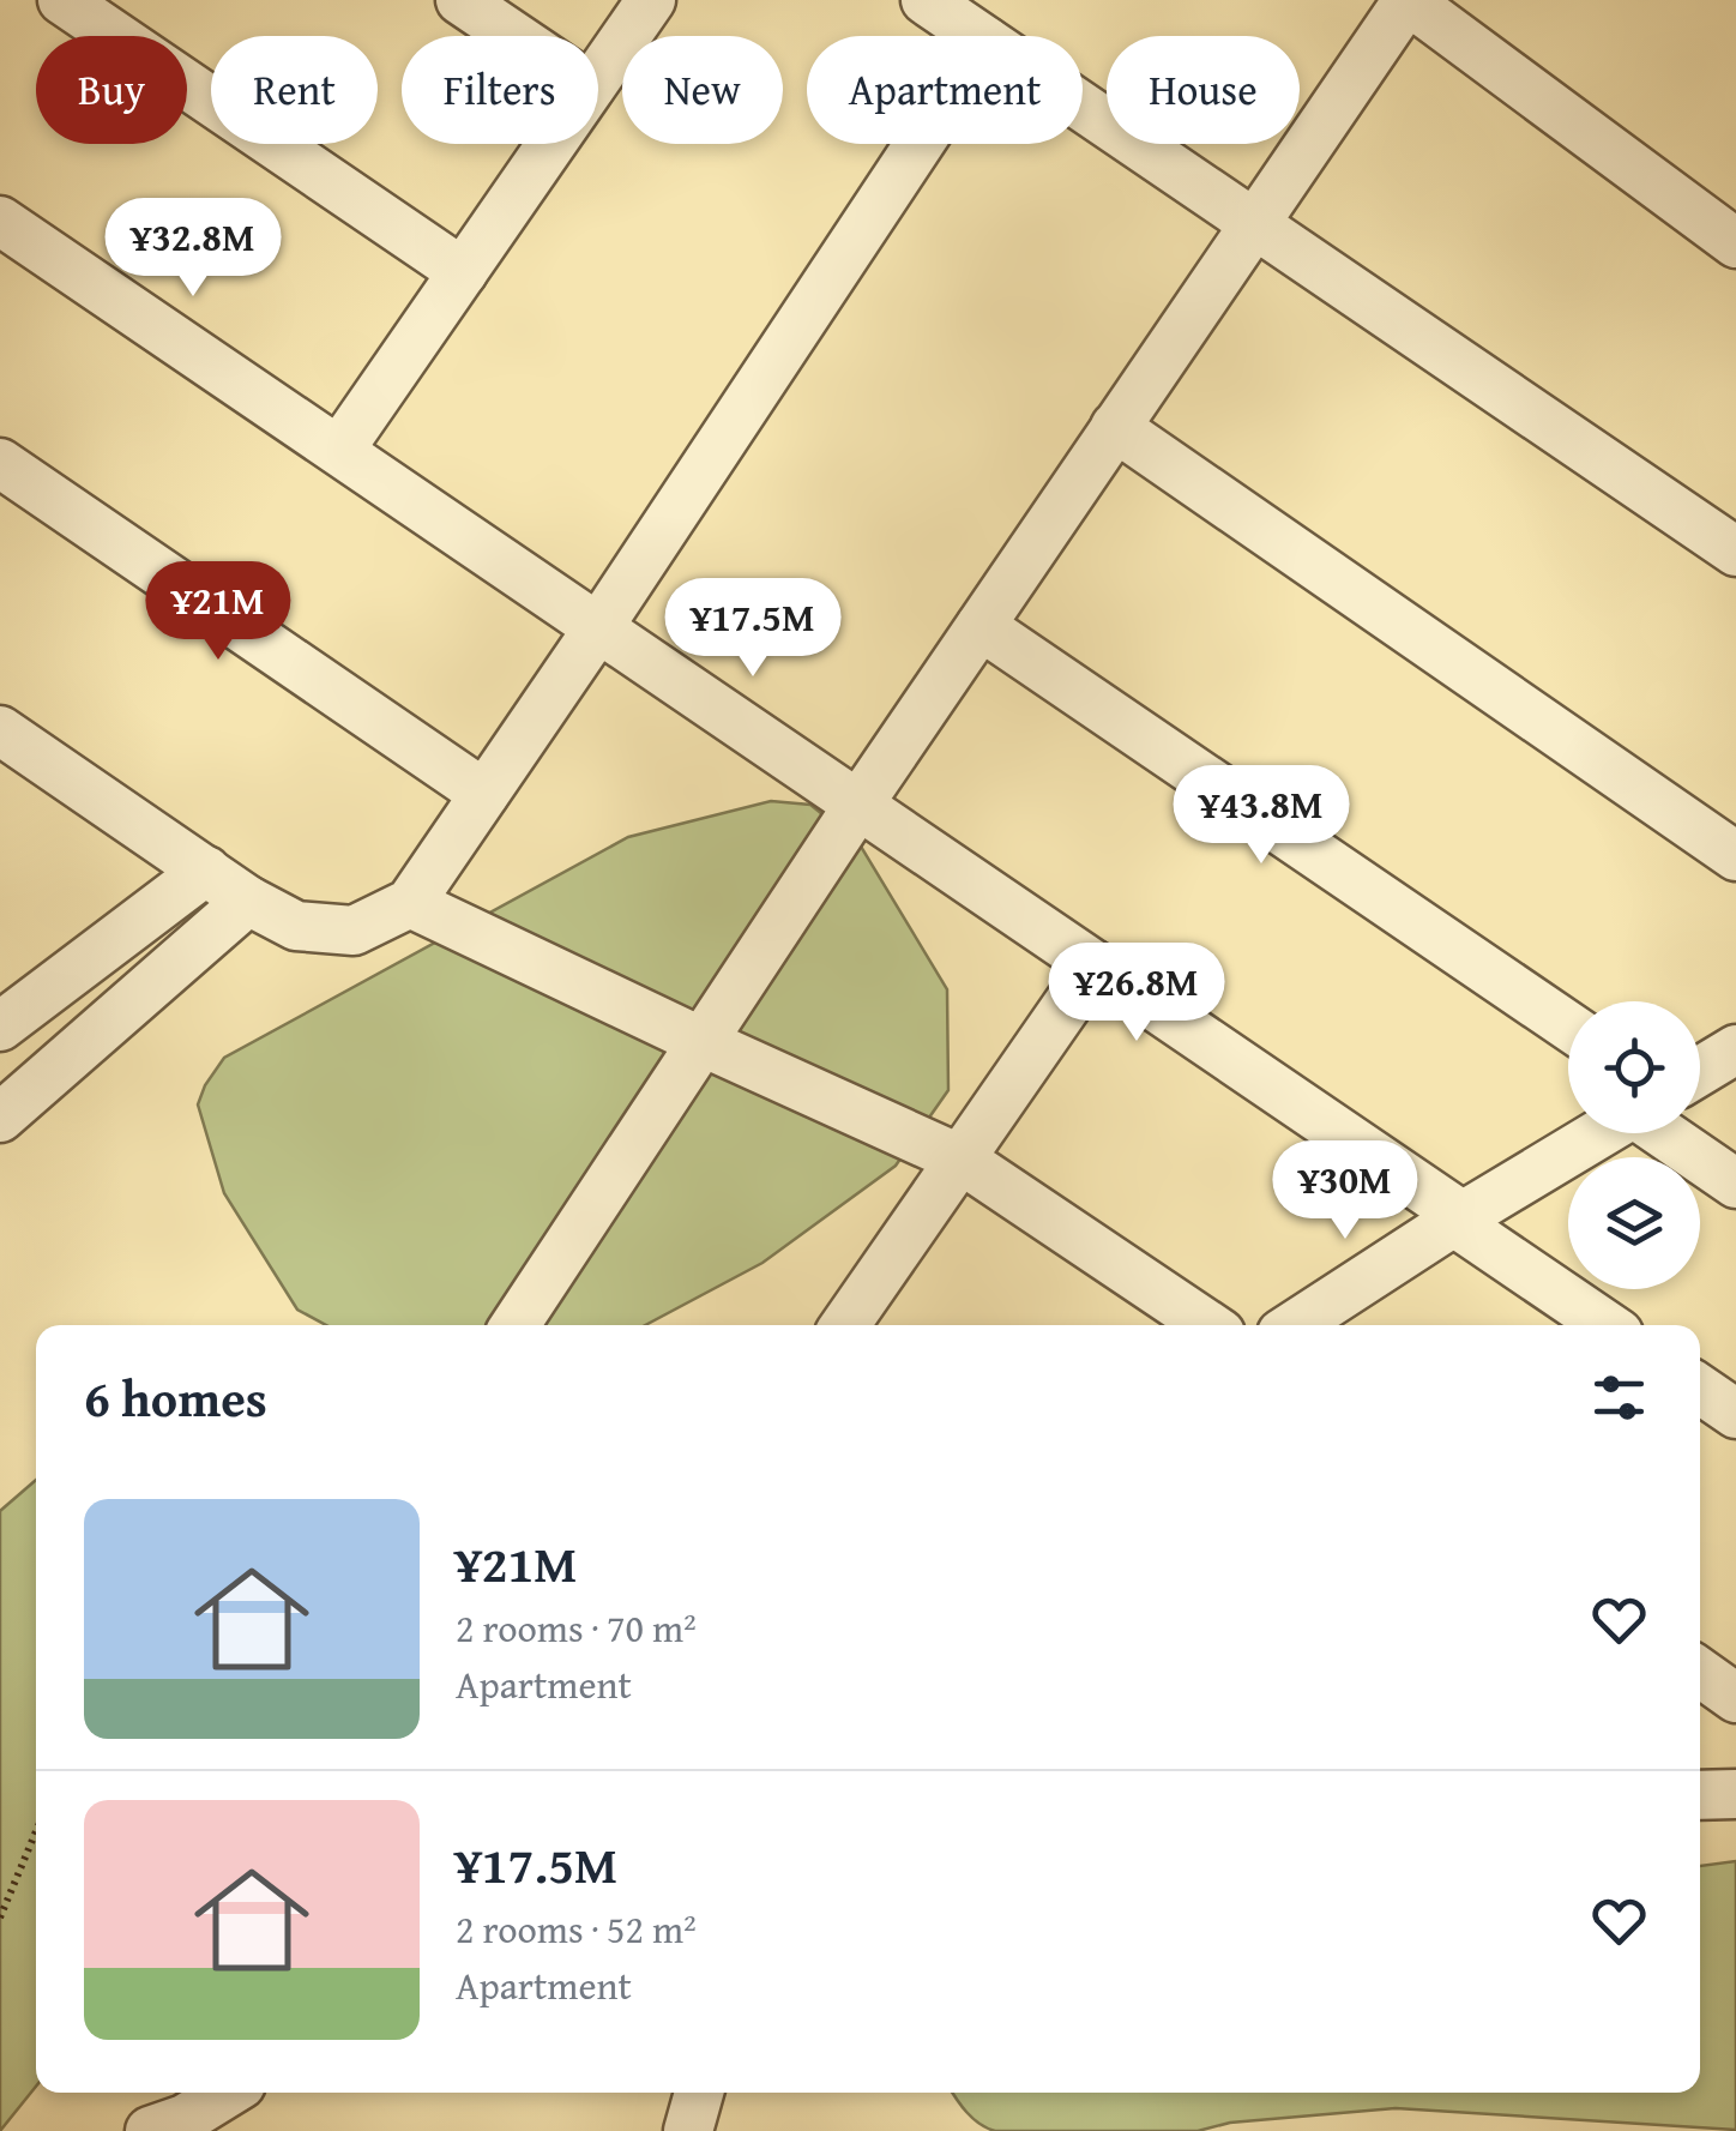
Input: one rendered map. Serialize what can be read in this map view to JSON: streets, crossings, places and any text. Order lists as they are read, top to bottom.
{
  "page": {
    "chip": [
      "Buy",
      "Rent",
      "Filters",
      "New",
      "Apartment",
      "House"
    ],
    "price": [
      "¥32.8M",
      "¥21M",
      "¥17.5M",
      "¥43.8M",
      "¥26.8M",
      "¥30M"
    ],
    "heading": "6 homes",
    "list": [
      {
        "name": "¥21M",
        "note": "2 rooms · 70 m² · Apartment"
      },
      {
        "name": "¥17.5M",
        "note": "2 rooms · 52 m² · Apartment"
      }
    ]
  }
}
